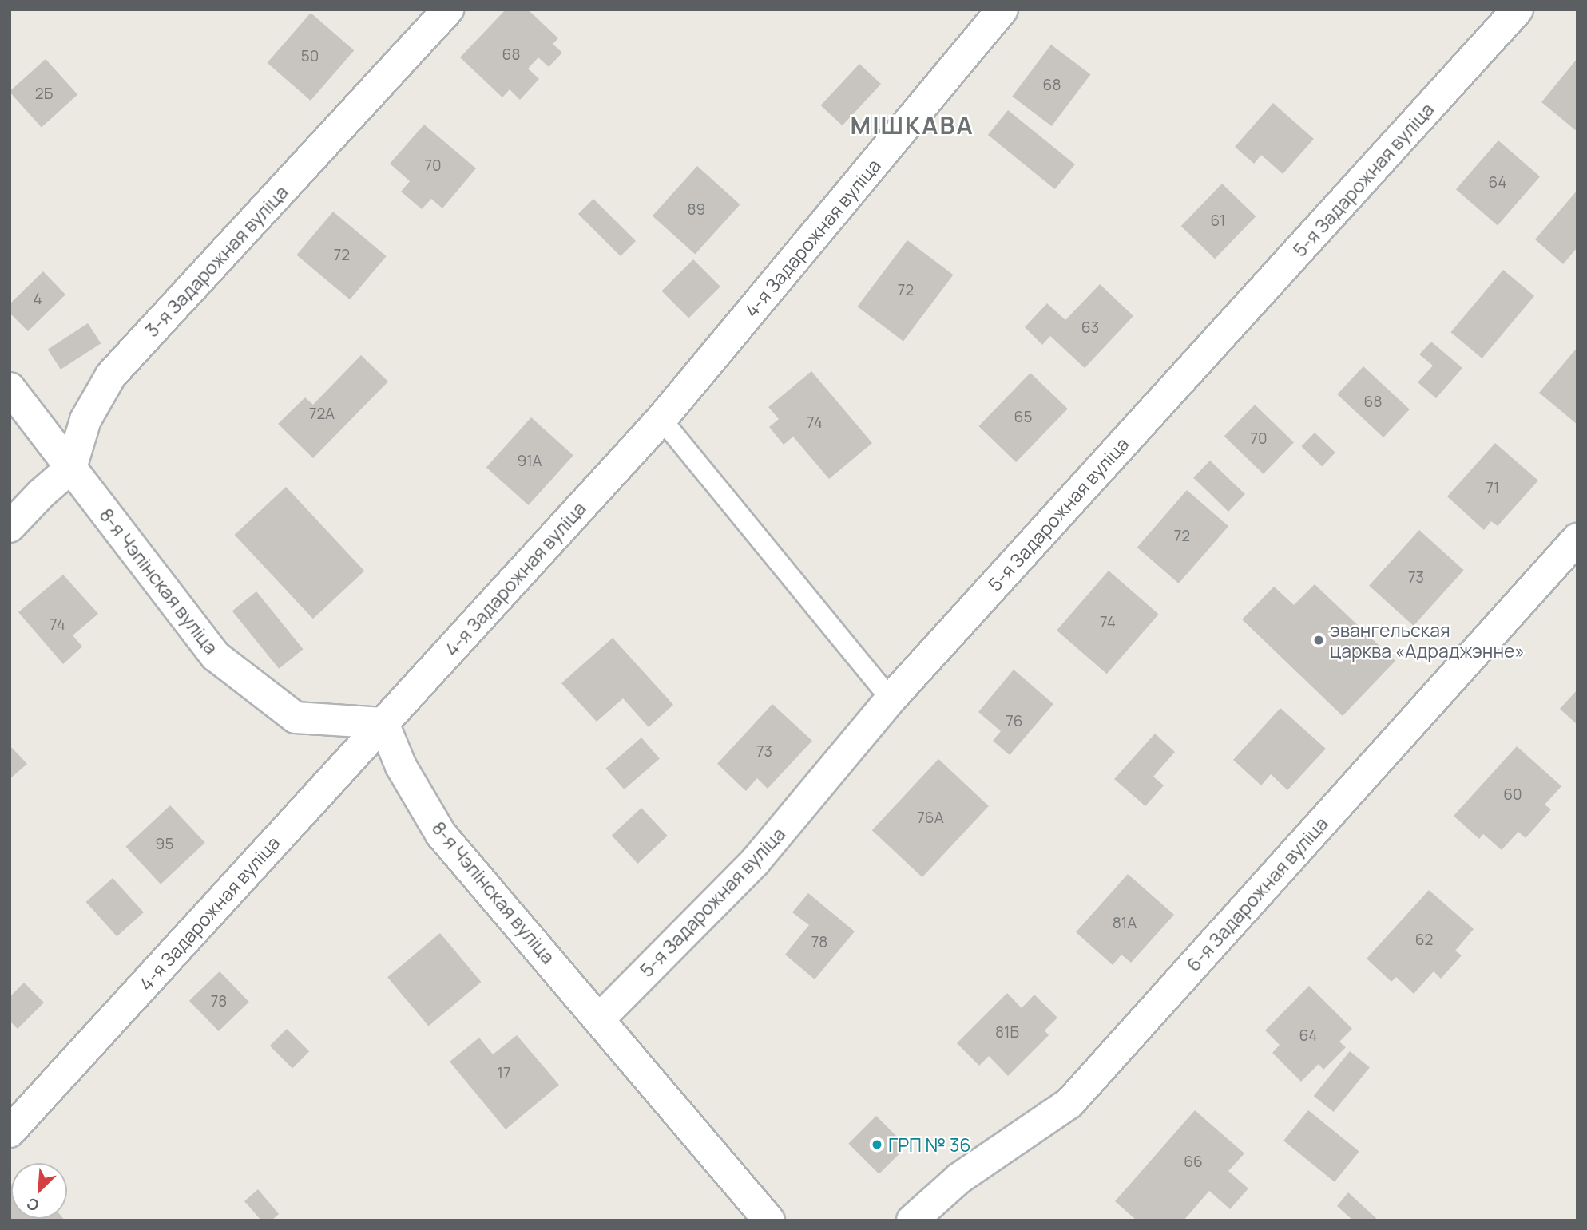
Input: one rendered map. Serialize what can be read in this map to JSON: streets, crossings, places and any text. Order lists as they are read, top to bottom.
{
  "streets": {
    "street": [
      "5-я Задарожная вуліца",
      "4-я Задарожная вуліца",
      "3-я Задарожная вуліца",
      "8-я Чэпінская вуліца",
      "6-я Задарожная вуліца"
    ]
  },
  "crossings": [
    ["5-я Задарожная вуліца", "8-я Чэпінская вуліца"],
    ["4-я Задарожная вуліца", "8-я Чэпінская вуліца"],
    ["3-я Задарожная вуліца", "8-я Чэпінская вуліца"]
  ],
  "districts": ["МІШКАВА"],
  "places": ["эвангельская царква «Адраджэнне»", "ГРП № 36"],
  "house_numbers": [
    "68",
    "50",
    "68",
    "2Б",
    "70",
    "64",
    "89",
    "61",
    "72",
    "72",
    "4",
    "63",
    "68",
    "72А",
    "65",
    "74",
    "70",
    "91А",
    "71",
    "72",
    "73",
    "74",
    "74",
    "76",
    "73",
    "60",
    "76А",
    "95",
    "81А",
    "62",
    "78",
    "78",
    "81Б",
    "64",
    "17",
    "66"
  ],
  "north": "bottom left"
}
